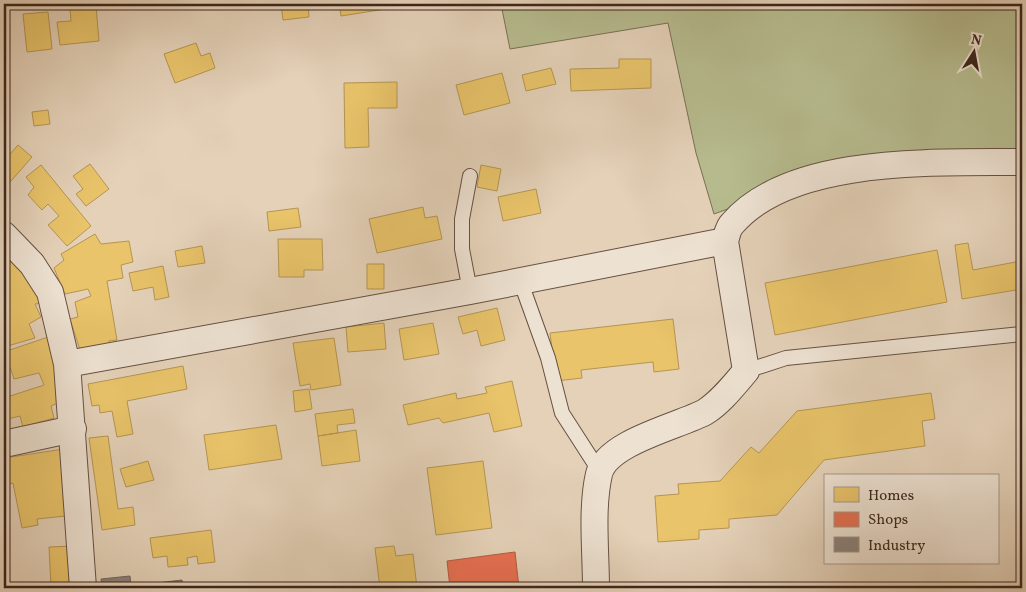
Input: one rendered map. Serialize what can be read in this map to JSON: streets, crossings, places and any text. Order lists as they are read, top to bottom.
{
  "legend": ["Homes", "Shops", "Industry"],
  "north": "top"
}
